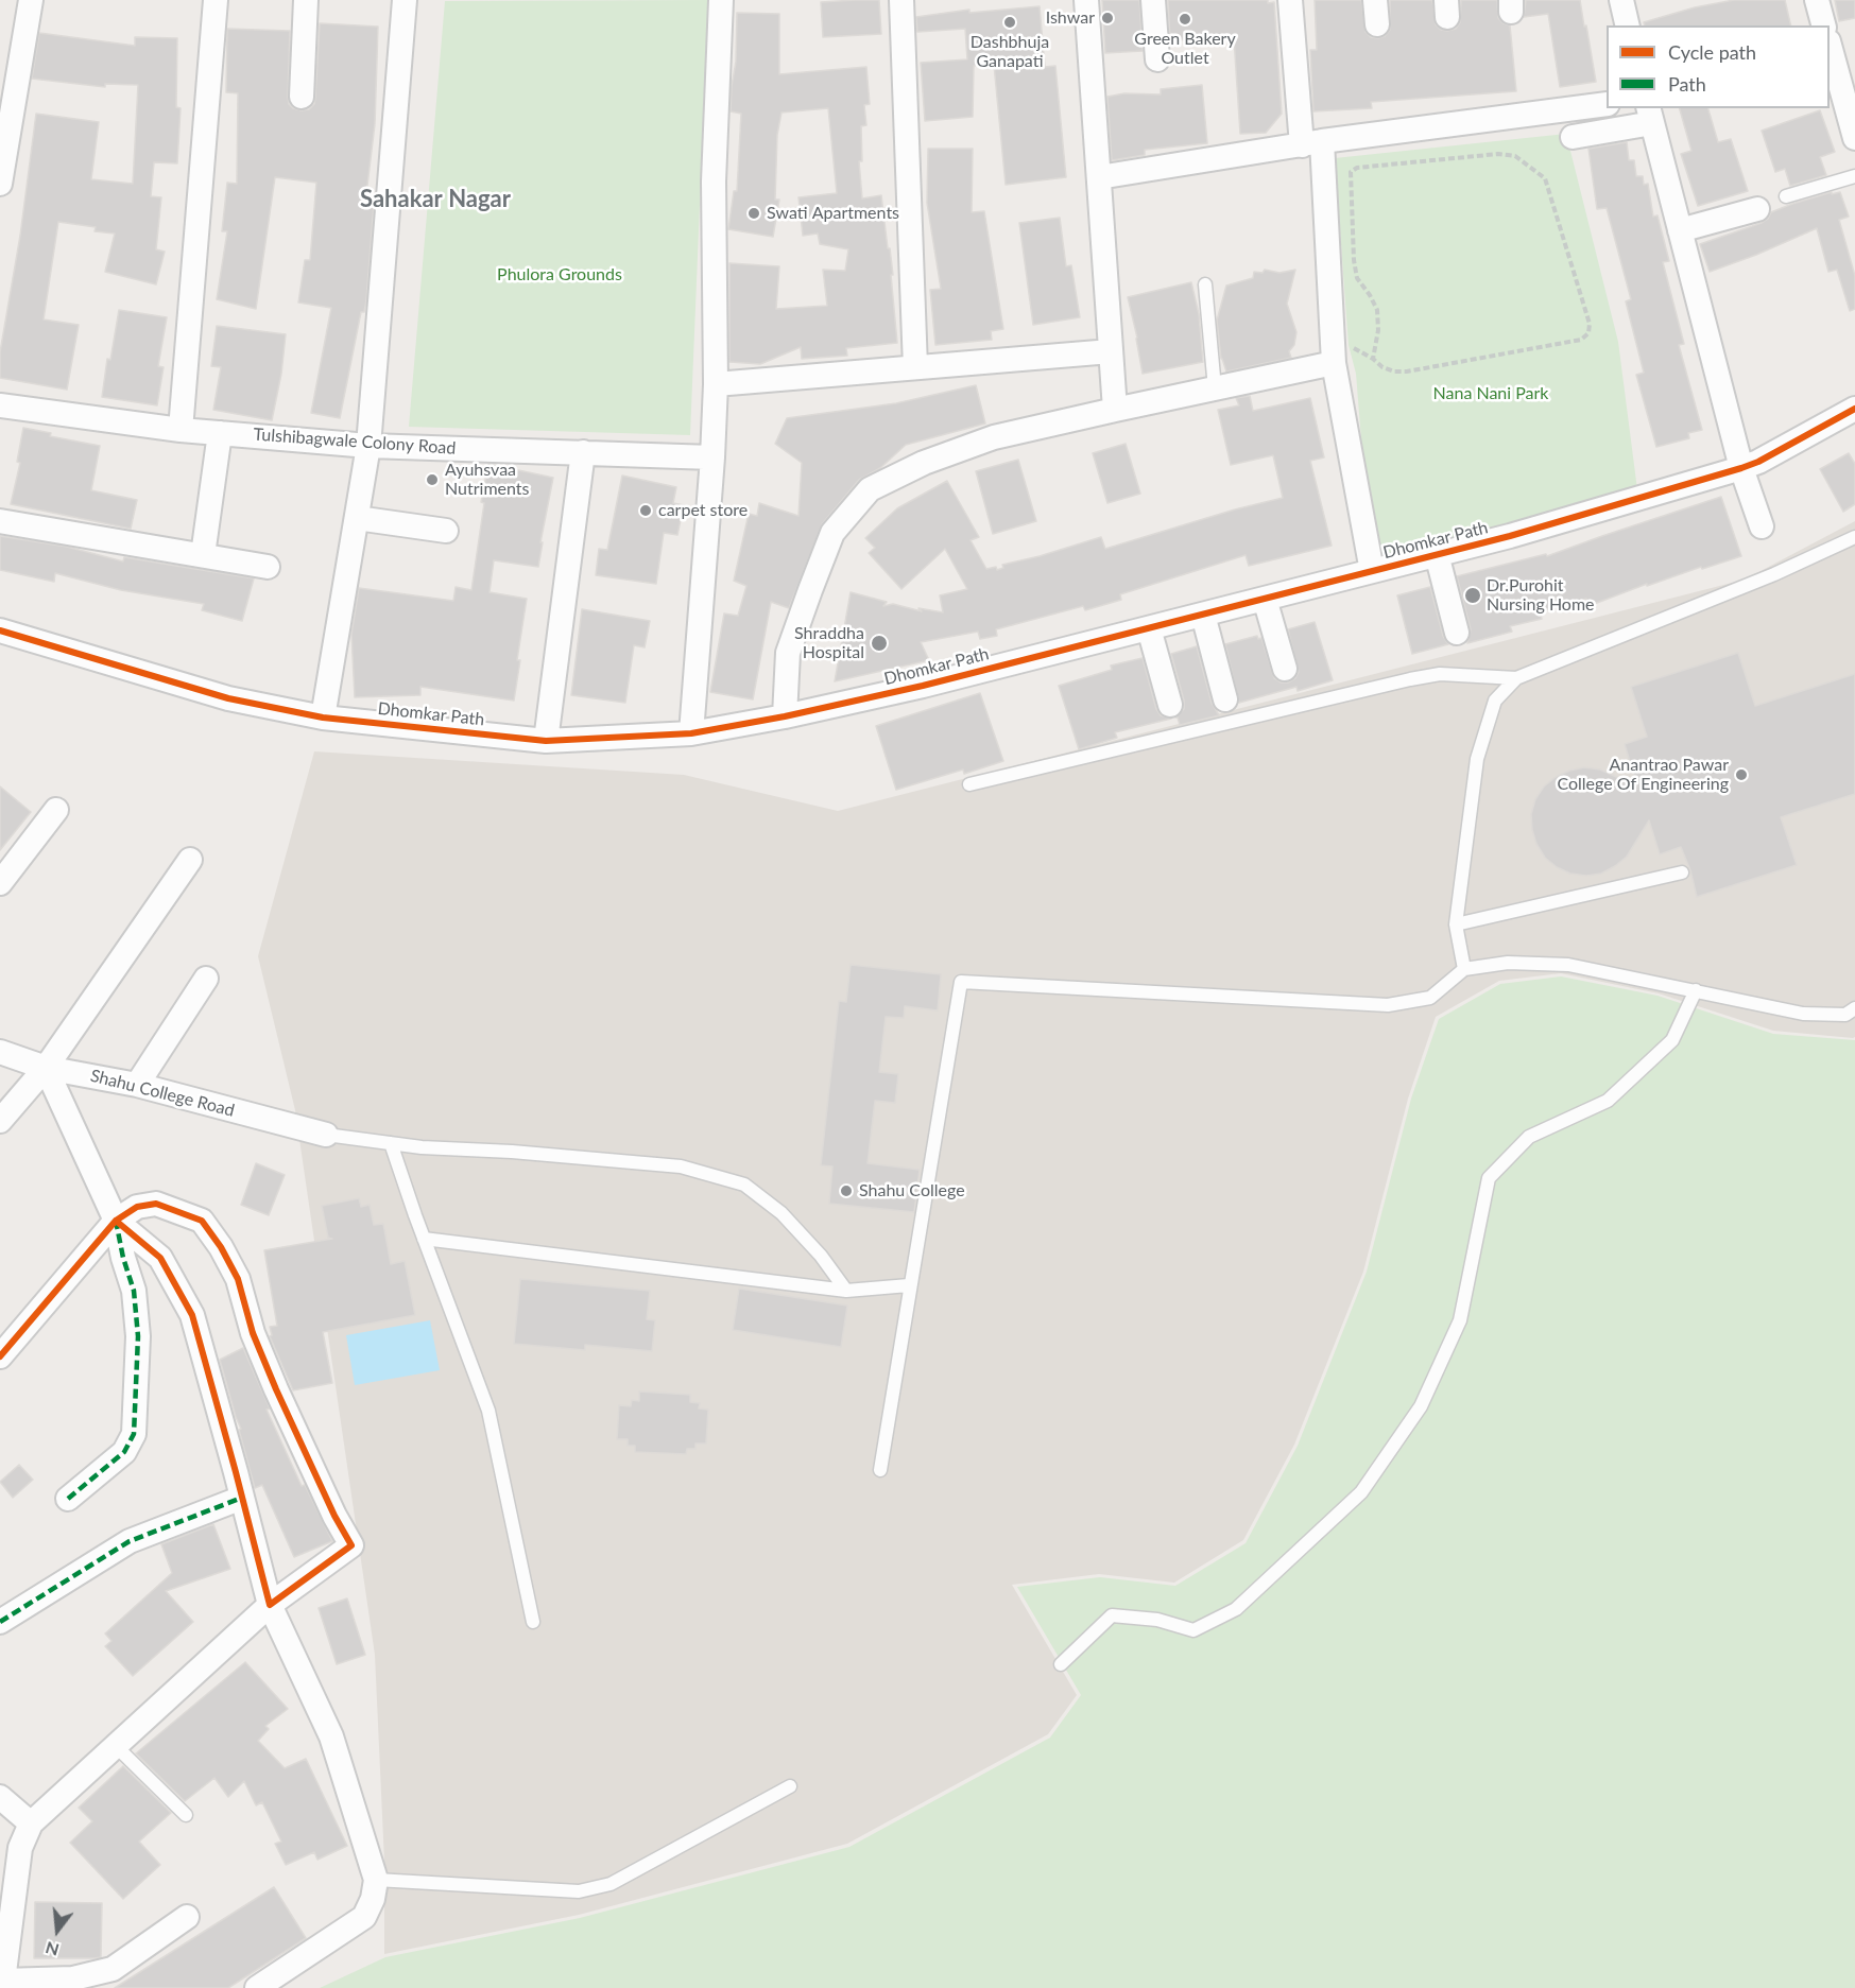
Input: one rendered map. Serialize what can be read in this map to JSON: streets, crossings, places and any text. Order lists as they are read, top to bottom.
{
  "streets": {
    "street": ["Tulshibagwale Colony Road", "Dhomkar Path", "Shahu College Road"]
  },
  "districts": ["Sahakar Nagar"],
  "parks": ["Phulora Grounds", "Nana Nani Park"],
  "places": [
    "Ishwar",
    "Green Bakery Outlet",
    "Dashbhuja Ganapati",
    "Swati Apartments",
    "Ayuhsvaa Nutriments",
    "carpet store",
    "Dr.Purohit Nursing Home",
    "Shraddha Hospital",
    "Anantrao Pawar College Of Engineering",
    "Shahu College"
  ],
  "legend": ["Cycle path", "Path"],
  "north": "bottom"
}
